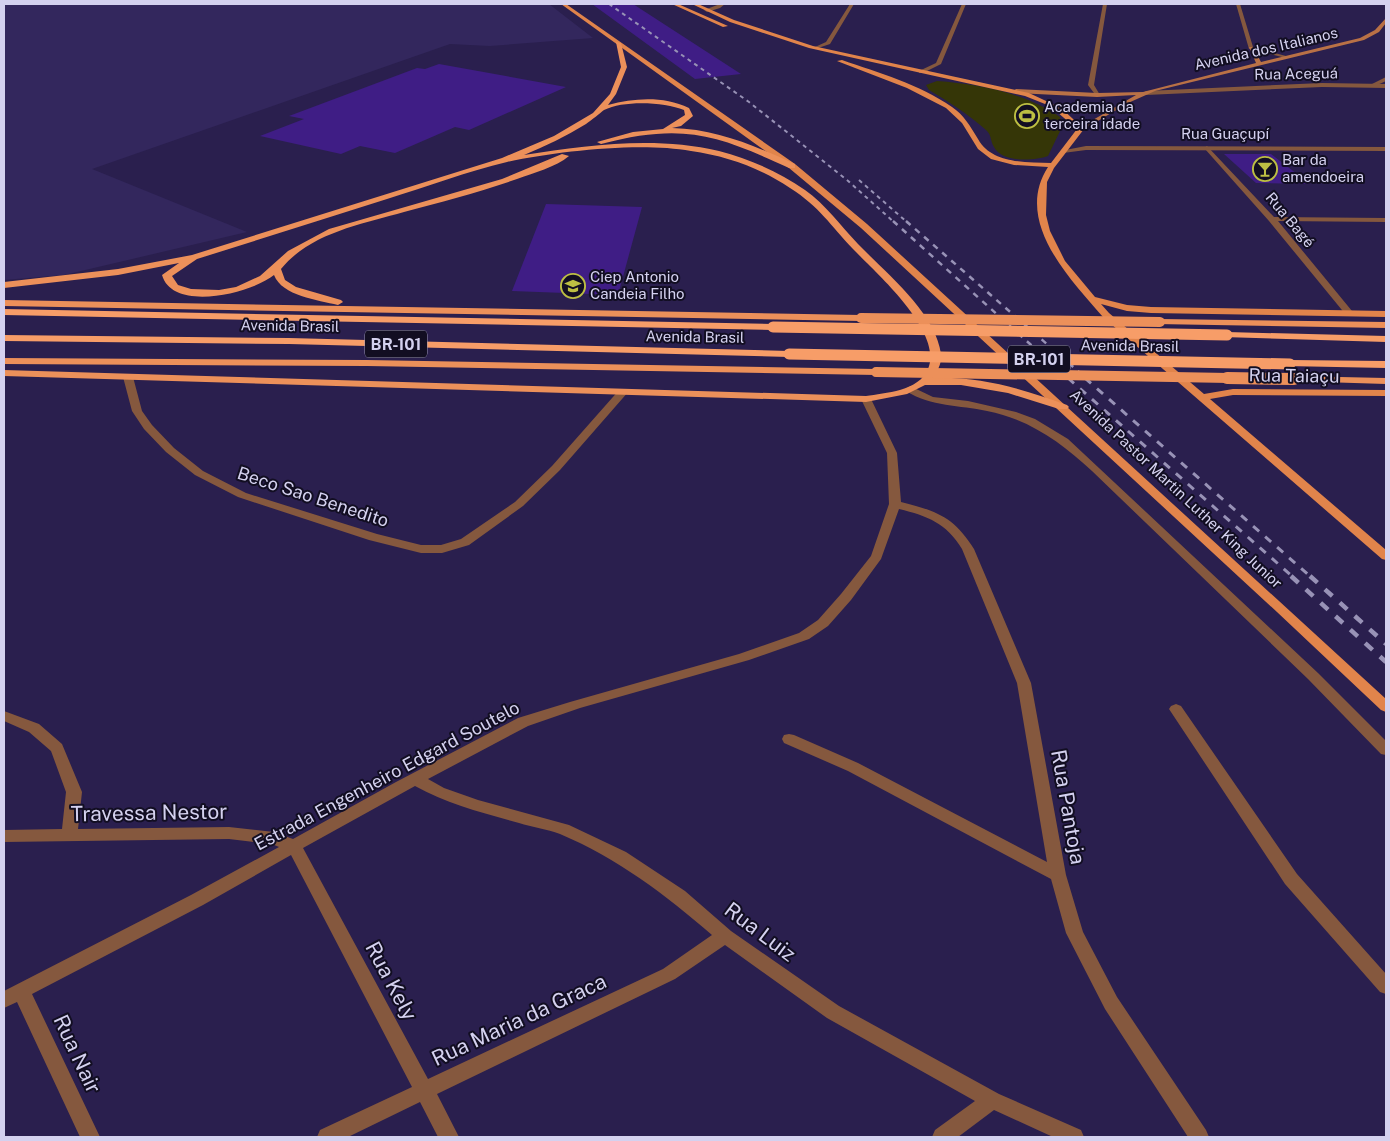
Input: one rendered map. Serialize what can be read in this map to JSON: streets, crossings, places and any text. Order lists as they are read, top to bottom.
{
  "streets": {
    "highway": ["Avenida Brasil", "BR-101"],
    "main road": ["Avenida dos Italianos", "Rua Taiaçu", "Avenida Pastor Martin Luther King Junior"],
    "street": [
      "Rua Aceguá",
      "Rua Guaçupí",
      "Rua Bagé",
      "Beco Sao Benedito",
      "Estrada Engenheiro Edgard Soutelo",
      "Rua Pantoja",
      "Travessa Nestor",
      "Rua Luiz",
      "Rua Kely",
      "Rua Maria da Graca",
      "Rua Nair"
    ]
  },
  "crossings": [
    ["Avenida dos Italianos", "Rua Aceguá"],
    ["Rua Guaçupí", "Rua Bagé"],
    ["Estrada Engenheiro Edgard Soutelo", "Rua Pantoja"],
    ["Estrada Engenheiro Edgard Soutelo", "Travessa Nestor"],
    ["Estrada Engenheiro Edgard Soutelo", "Rua Luiz"],
    ["Estrada Engenheiro Edgard Soutelo", "Rua Kely"],
    ["Estrada Engenheiro Edgard Soutelo", "Rua Nair"],
    ["Travessa Nestor", "Rua Kely"],
    ["Rua Luiz", "Rua Maria da Graca"],
    ["Rua Kely", "Rua Maria da Graca"]
  ],
  "places": {
    "sports": ["Academia da terceira idade"],
    "bar": ["Bar da amendoeira"],
    "school or university": ["Ciep Antonio Candeia Filho"]
  }
}
